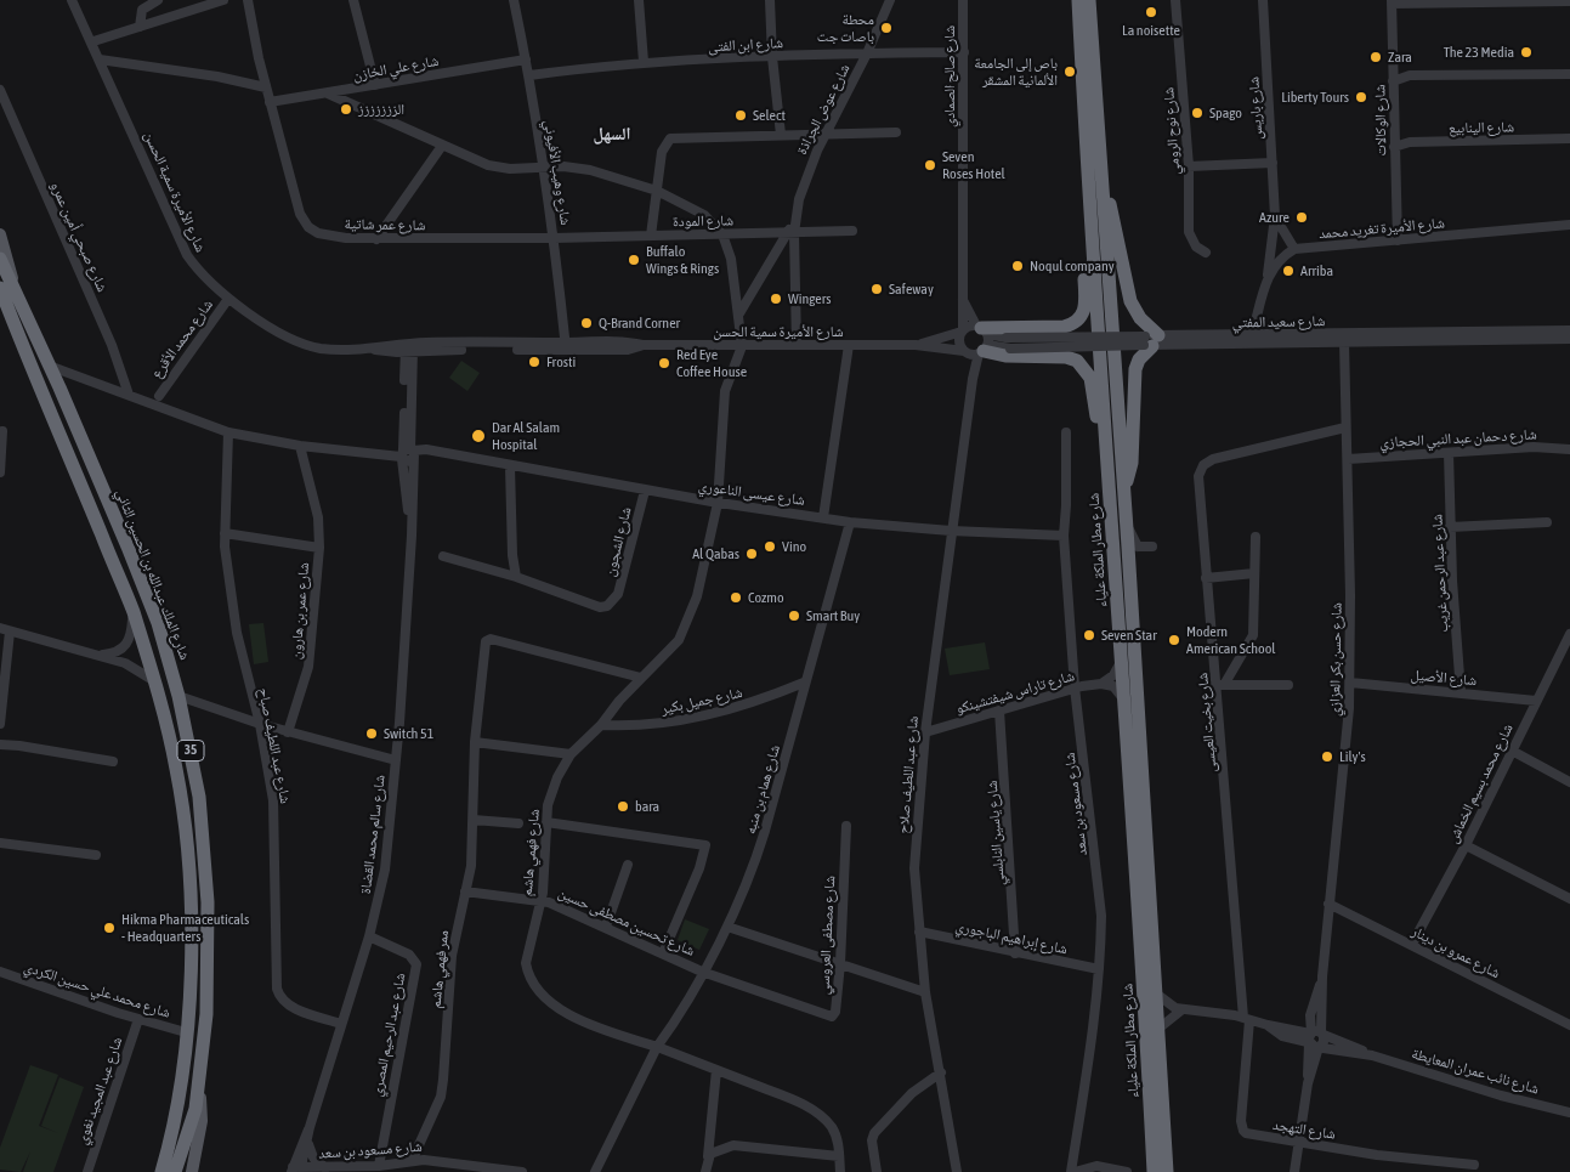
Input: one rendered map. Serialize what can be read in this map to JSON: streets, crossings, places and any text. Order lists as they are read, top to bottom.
{
  "streets": {
    "highway": ["شارع مطار الملكة علياء", "شارع الملك عبدالله بن الحسين الثاني", "35"],
    "street": [
      "شارع ابن الفتى",
      "شارع علي الخازن",
      "شارع صالح الصمادي",
      "شارع باريس",
      "شارع عوض الجراذة",
      "شارع الوكالات",
      "شارع الينابيع",
      "شارع نوح الرومي",
      "شارع وهيب الأفيوني",
      "شارع الأميرة سمية الحسن",
      "شارع المودة",
      "شارع عمر شاتية",
      "شارع الأميرة تغريد محمد",
      "شارع صبحي أمين عمرو",
      "شارع سعيد المفتي",
      "شارع محمد الأقرع",
      "شارع دحمان عبد النبي الحجازي",
      "شارع عيسى الناعوري",
      "شارع الشجون",
      "شارع عبد الرحمن غريب",
      "شارع عمر بن هارون",
      "شارع حسن بكر العزازي",
      "شارع الأصيل",
      "شارع تاراس شيفتشينكو",
      "شارع جميل بكير",
      "شارع بخيت العيسى",
      "شارع عبد اللطيف صباح",
      "شارع عبد اللطيف صلاح",
      "شارع محمد بسيم الخماش",
      "شارع همام بن منبه",
      "شارع مسعود بن سعد",
      "شارع ياسين النابلسي",
      "شارع سالم محمد القضاة",
      "شارع فهمي هاشم",
      "شارع تحسين مصطفى حسين",
      "شارع مصطفى العروسي",
      "شارع إبراهيم الباجوري",
      "شارع عمرو بن دينار",
      "ممر فهمي هاشم",
      "شارع محمد علي حسين الكردي",
      "شارع عبد الرحيم المصري",
      "شارع نائب عمران المعايطة",
      "شارع عبد المجيد نغوي",
      "شارع التهجد"
    ]
  },
  "crossings": [
    ["شارع ابن الفتى", "شارع صالح الصمادي"],
    ["شارع ابن الفتى", "شارع عوض الجراذة"],
    ["شارع ابن الفتى", "شارع وهيب الأفيوني"],
    ["شارع علي الخازن", "شارع وهيب الأفيوني"],
    ["شارع علي الخازن", "شارع عمر شاتية"],
    ["شارع صالح الصمادي", "شارع الأميرة سمية الحسن"],
    ["شارع صالح الصمادي", "شارع سعيد المفتي"],
    ["شارع صالح الصمادي", "شارع عبد اللطيف صلاح"],
    ["شارع باريس", "شارع الأميرة تغريد محمد"],
    ["شارع عوض الجراذة", "شارع الأميرة سمية الحسن"],
    ["شارع عوض الجراذة", "شارع المودة"],
    ["شارع الوكالات", "شارع الينابيع"],
    ["شارع الوكالات", "شارع الأميرة تغريد محمد"],
    ["شارع وهيب الأفيوني", "شارع الأميرة سمية الحسن"],
    ["شارع وهيب الأفيوني", "شارع المودة"],
    ["شارع وهيب الأفيوني", "شارع عمر شاتية"],
    ["شارع الأميرة سمية الحسن", "شارع سعيد المفتي"],
    ["شارع الأميرة سمية الحسن", "شارع محمد الأقرع"],
    ["شارع الأميرة سمية الحسن", "شارع عبد اللطيف صلاح"],
    ["شارع الأميرة سمية الحسن", "شارع سالم محمد القضاة"],
    ["شارع الأميرة سمية الحسن", "شارع فهمي هاشم"],
    ["شارع المودة", "شارع عمر شاتية"],
    ["شارع سعيد المفتي", "شارع حسن بكر العزازي"],
    ["شارع سعيد المفتي", "شارع عبد اللطيف صلاح"],
    ["شارع دحمان عبد النبي الحجازي", "شارع عبد الرحمن غريب"],
    ["شارع دحمان عبد النبي الحجازي", "شارع حسن بكر العزازي"],
    ["شارع عيسى الناعوري", "شارع الشجون"],
    ["شارع عيسى الناعوري", "شارع عبد اللطيف صلاح"],
    ["شارع عيسى الناعوري", "شارع همام بن منبه"],
    ["شارع عيسى الناعوري", "شارع مسعود بن سعد"],
    ["شارع عيسى الناعوري", "شارع سالم محمد القضاة"],
    ["شارع عيسى الناعوري", "شارع فهمي هاشم"],
    ["شارع مطار الملكة علياء", "شارع تاراس شيفتشينكو"],
    ["شارع مطار الملكة علياء", "شارع نائب عمران المعايطة"],
    ["شارع عبد الرحمن غريب", "شارع الأصيل"],
    ["شارع الملك عبدالله بن الحسين الثاني", "شارع محمد علي حسين الكردي"],
    ["شارع عمر بن هارون", "شارع عبد اللطيف صباح"],
    ["شارع حسن بكر العزازي", "شارع الأصيل"],
    ["شارع حسن بكر العزازي", "شارع بخيت العيسى"],
    ["شارع حسن بكر العزازي", "شارع عمرو بن دينار"],
    ["شارع حسن بكر العزازي", "شارع نائب عمران المعايطة"],
    ["شارع حسن بكر العزازي", "شارع التهجد"],
    ["شارع الأصيل", "شارع محمد بسيم الخماش"],
    ["شارع تاراس شيفتشينكو", "شارع عبد اللطيف صلاح"],
    ["شارع تاراس شيفتشينكو", "شارع مسعود بن سعد"],
    ["شارع تاراس شيفتشينكو", "شارع ياسين النابلسي"],
    ["شارع جميل بكير", "شارع همام بن منبه"],
    ["شارع جميل بكير", "شارع فهمي هاشم"],
    ["شارع بخيت العيسى", "شارع نائب عمران المعايطة"],
    ["شارع بخيت العيسى", "شارع التهجد"],
    ["شارع عبد اللطيف صباح", "شارع سالم محمد القضاة"],
    ["شارع عبد اللطيف صلاح", "شارع إبراهيم الباجوري"],
    ["شارع محمد بسيم الخماش", "شارع عمرو بن دينار"],
    ["شارع همام بن منبه", "شارع فهمي هاشم"],
    ["شارع همام بن منبه", "شارع تحسين مصطفى حسين"],
    ["شارع همام بن منبه", "شارع مصطفى العروسي"],
    ["شارع مسعود بن سعد", "شارع سالم محمد القضاة"],
    ["شارع مسعود بن سعد", "شارع إبراهيم الباجوري"],
    ["شارع مسعود بن سعد", "ممر فهمي هاشم"],
    ["شارع مسعود بن سعد", "شارع عبد الرحيم المصري"],
    ["شارع ياسين النابلسي", "شارع إبراهيم الباجوري"],
    ["شارع سالم محمد القضاة", "شارع عبد الرحيم المصري"],
    ["شارع فهمي هاشم", "شارع تحسين مصطفى حسين"],
    ["شارع فهمي هاشم", "ممر فهمي هاشم"],
    ["شارع تحسين مصطفى حسين", "شارع مصطفى العروسي"],
    ["شارع تحسين مصطفى حسين", "ممر فهمي هاشم"],
    ["شارع محمد علي حسين الكردي", "شارع عبد المجيد نغوي"],
    ["شارع نائب عمران المعايطة", "شارع التهجد"]
  ],
  "districts": ["السهل"],
  "places": [
    "La noisette",
    "محطة باصات جت",
    "The 23 Media",
    "Zara",
    "باص إلى الجامعة الألمانية المشقر",
    "Liberty Tours",
    "الززززززز",
    "Spago",
    "Select",
    "Seven Roses Hotel",
    "Azure",
    "Buffalo Wings & Rings",
    "Noqul company",
    "Arriba",
    "Safeway",
    "Wingers",
    "Q-Brand Corner",
    "Frosti",
    "Red Eye Coffee House",
    "Dar Al Salam Hospital",
    "Vino",
    "Al Qabas",
    "Cozmo",
    "Smart Buy",
    "Seven Star",
    "Modern American School",
    "Switch 51",
    "Lily's",
    "bara",
    "Hikma Pharmaceuticals - Headquarters"
  ]
}
